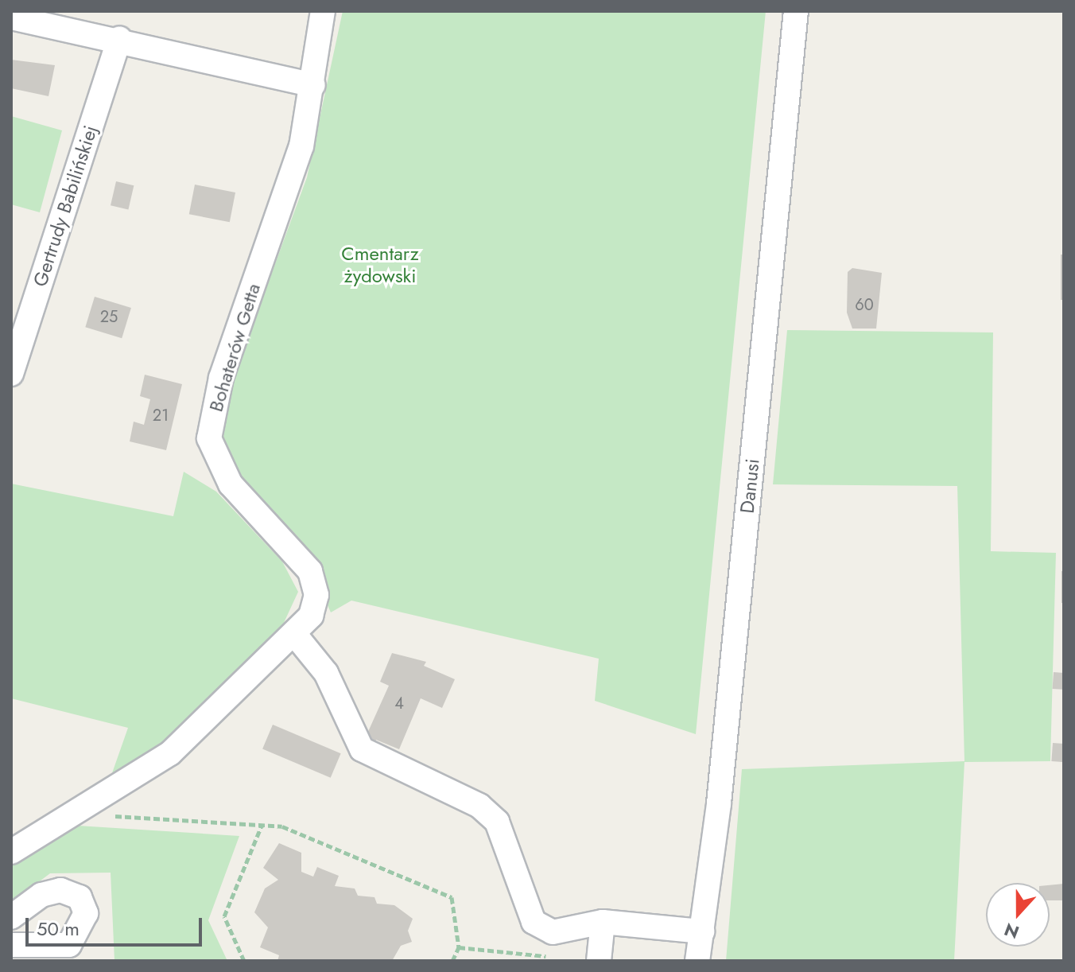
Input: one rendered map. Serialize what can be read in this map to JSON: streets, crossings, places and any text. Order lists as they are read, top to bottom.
{
  "streets": {
    "street": ["Gertrudy Babilińskiej", "Bohaterów Getta", "Danusi"]
  },
  "parks": ["Cmentarz żydowski"],
  "house_numbers": [
    "60",
    "25",
    "21",
    "4"
  ],
  "scale_bar": "50 m",
  "north": "bottom"
}
